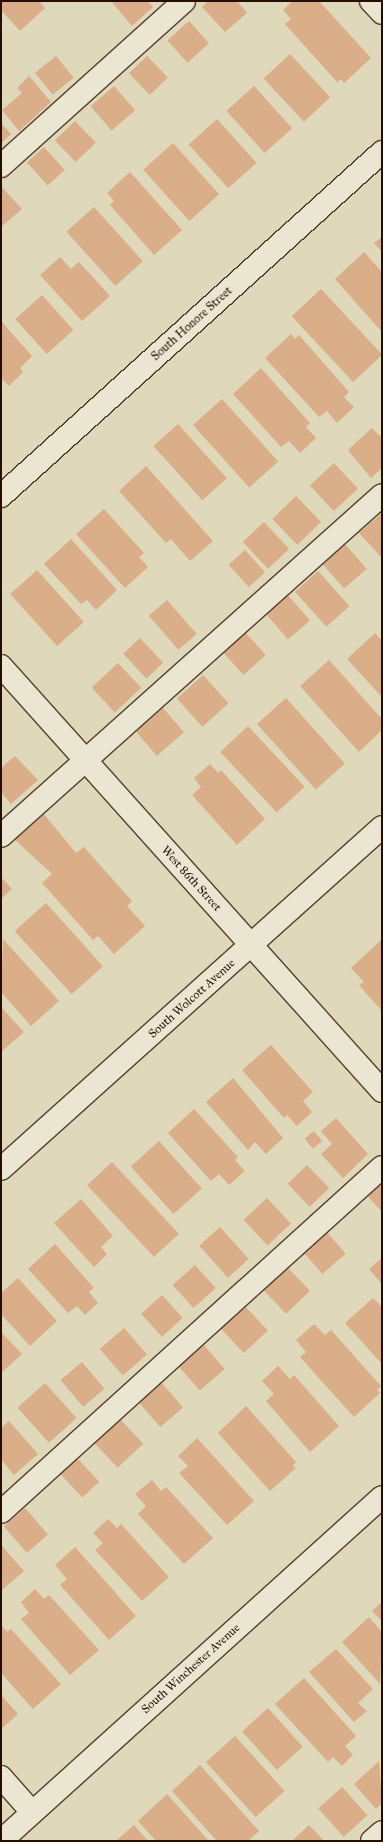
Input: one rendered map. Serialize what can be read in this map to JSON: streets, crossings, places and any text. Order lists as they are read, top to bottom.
{
  "streets": {
    "street": [
      "South Honore Street",
      "West 86th Street",
      "South Wolcott Avenue",
      "South Winchester Avenue"
    ]
  },
  "crossings": [
    ["West 86th Street", "South Wolcott Avenue"]
  ]
}
